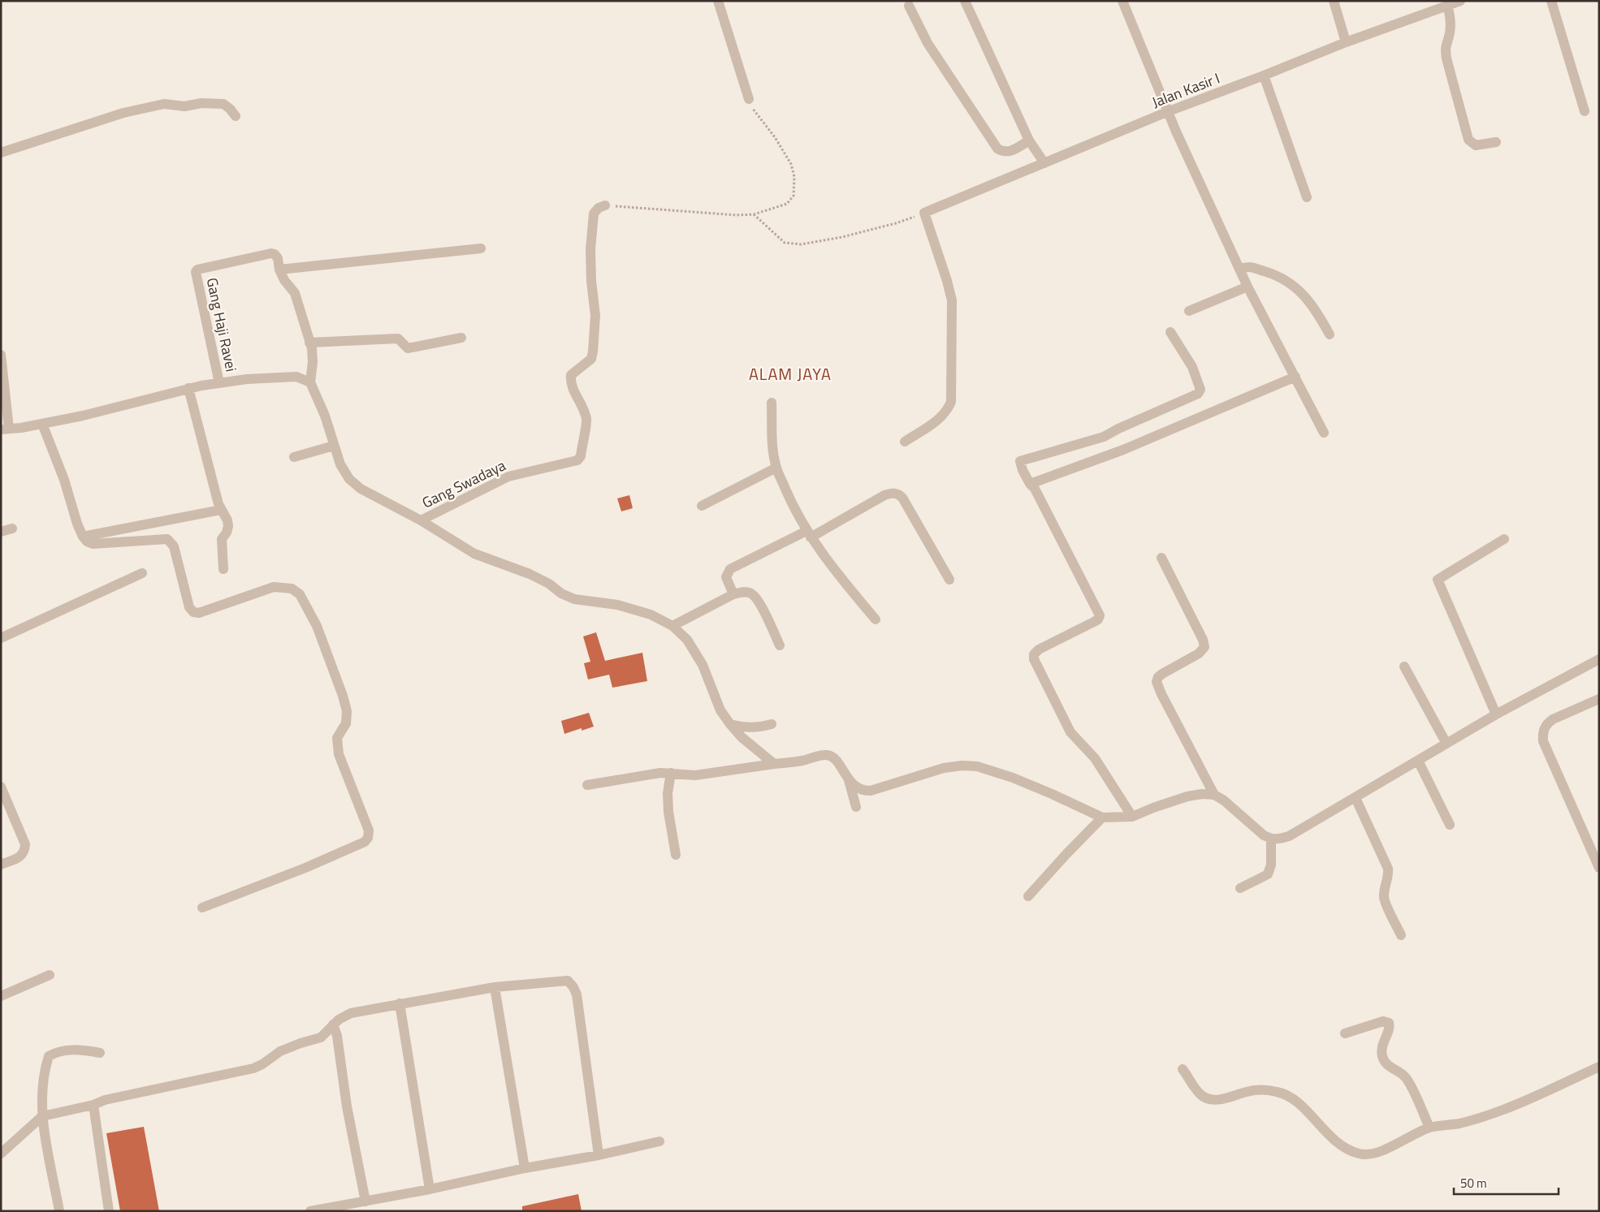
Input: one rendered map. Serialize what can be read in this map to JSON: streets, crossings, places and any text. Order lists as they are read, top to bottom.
{
  "streets": {
    "street": ["Jalan Kasir I", "Gang Haji Ravei", "Gang Swadaya"]
  },
  "districts": ["ALAM JAYA"],
  "scale_bar": "50 m"
}
